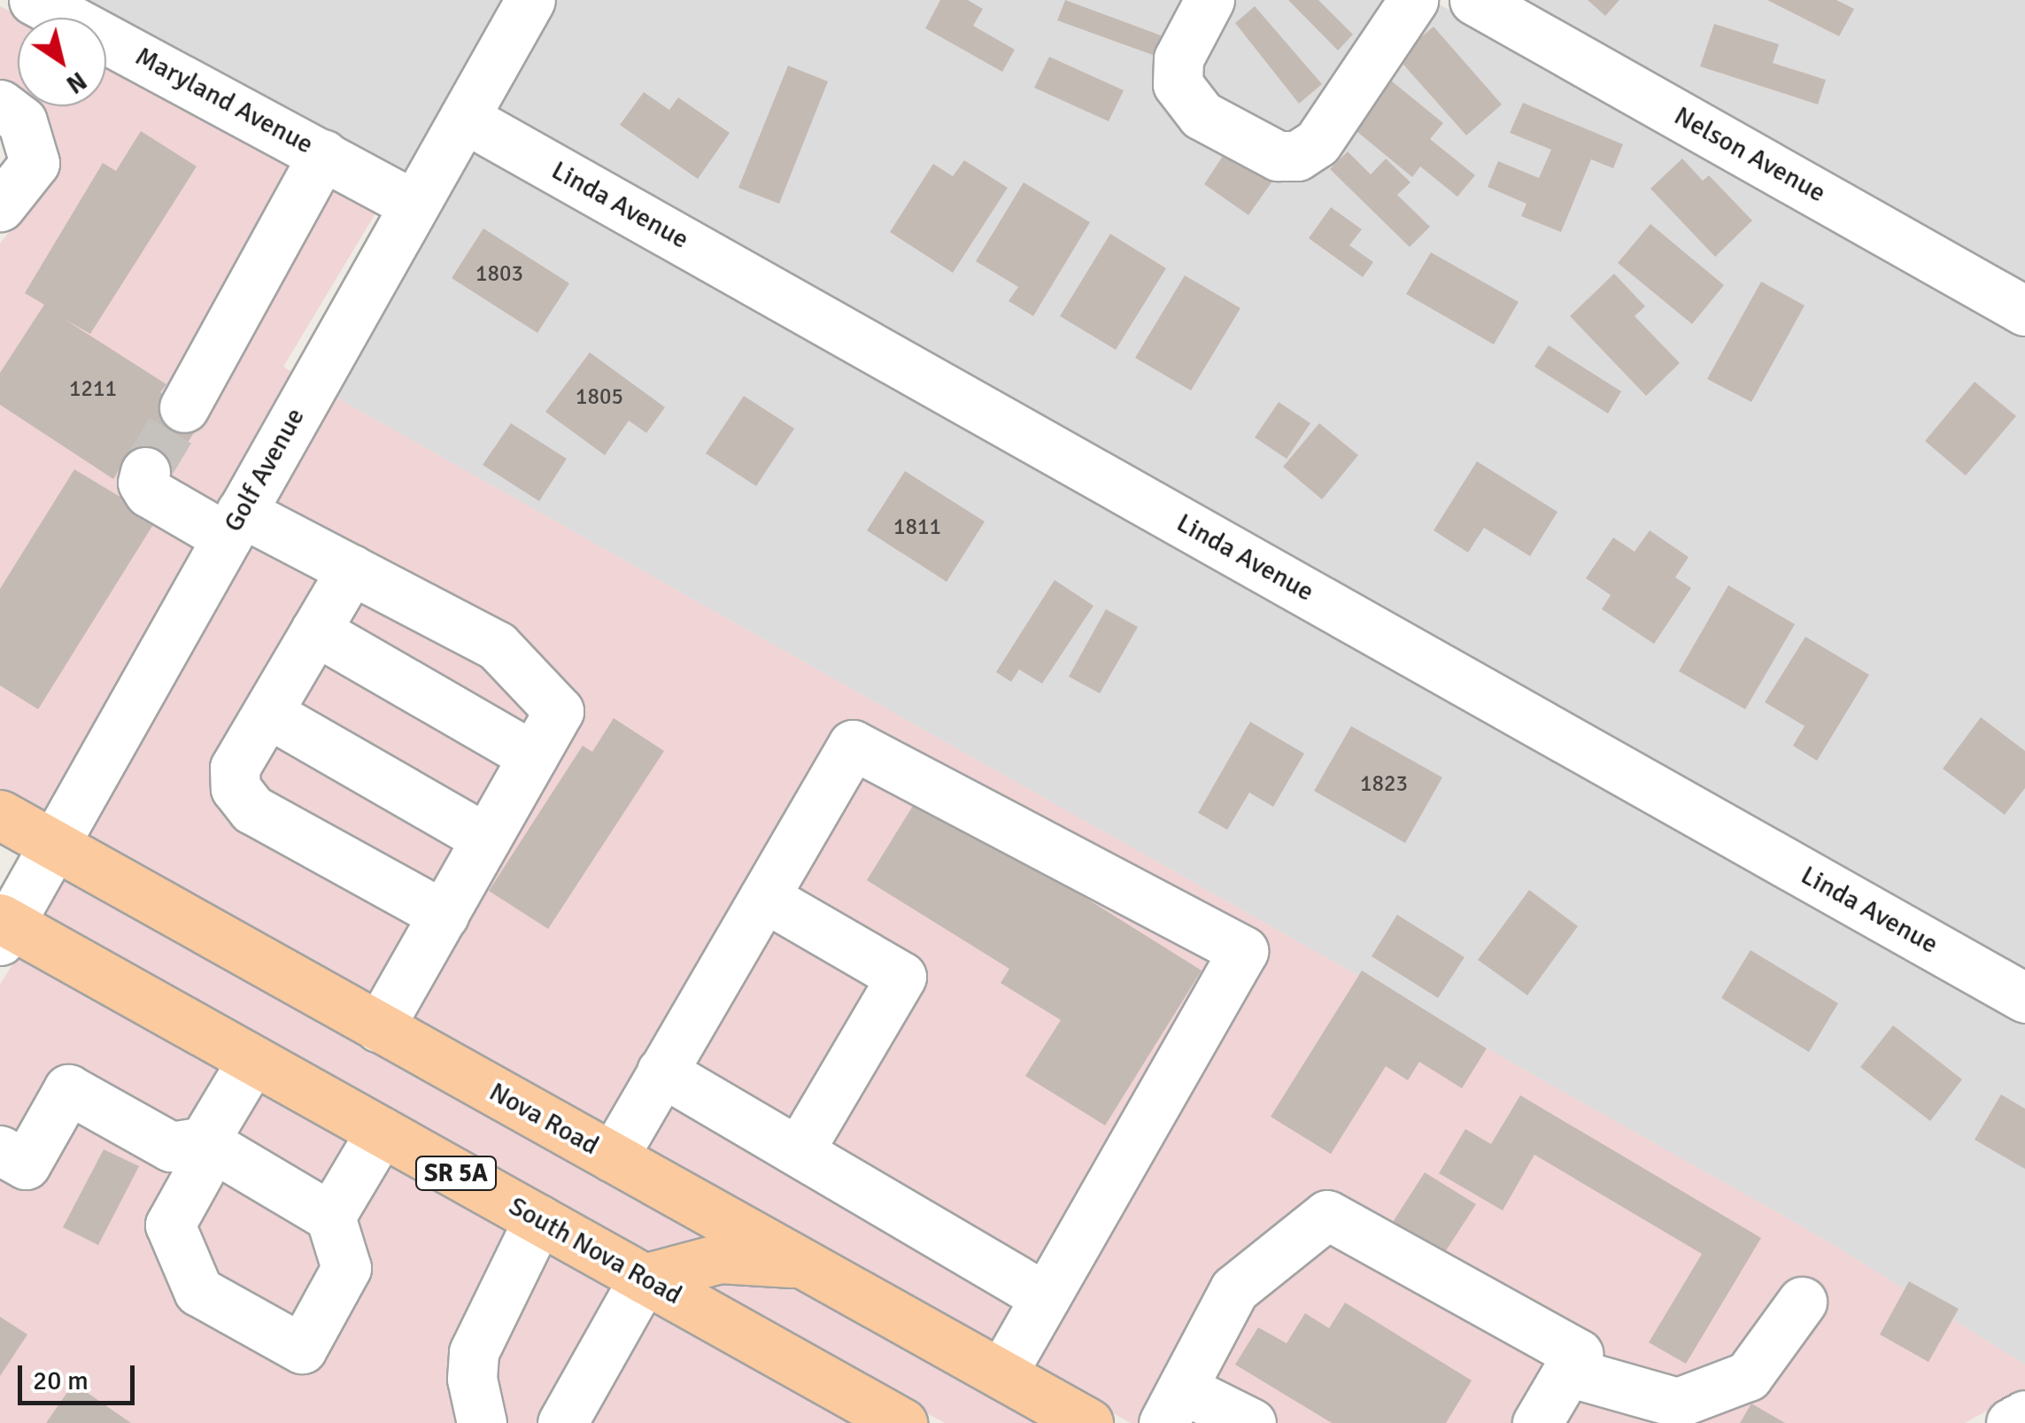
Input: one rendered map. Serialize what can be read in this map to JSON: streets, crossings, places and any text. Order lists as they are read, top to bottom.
{
  "streets": {
    "main road": ["Nova Road", "SR 5A", "South Nova Road"],
    "street": [
      "Maryland Avenue",
      "Nelson Avenue",
      "Linda Avenue",
      "Golf Avenue"
    ]
  },
  "crossings": [
    ["Maryland Avenue", "Golf Avenue"],
    ["Linda Avenue", "Golf Avenue"],
    ["Golf Avenue", "Nova Road"],
    ["Golf Avenue", "South Nova Road"]
  ],
  "house_numbers": [
    "1803",
    "1211",
    "1805",
    "1811",
    "1823"
  ],
  "scale_bar": "20 m",
  "north": "bottom right"
}
